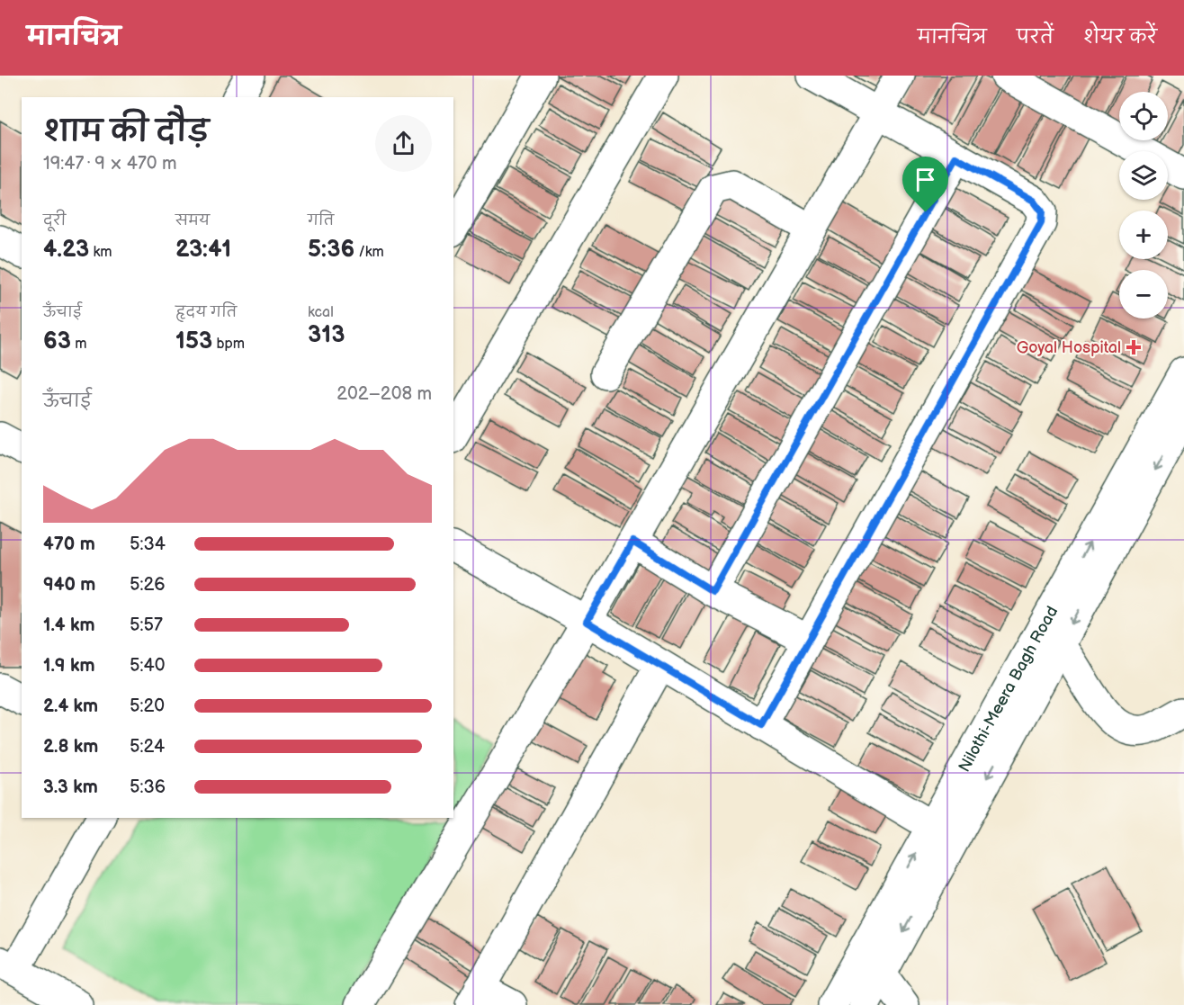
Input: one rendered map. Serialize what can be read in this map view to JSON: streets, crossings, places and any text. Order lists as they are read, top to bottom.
{
  "streets": {
    "street": ["Nilothi-Meera Bagh Road"]
  },
  "places": {
    "health": ["Goyal Hospital"]
  },
  "page": {
    "header": "मानचित्र",
    "nav": ["मानचित्र", "परतें", "शेयर करें"],
    "map_buttons": ["+", "−"],
    "heading": ["शाम की दौड़", "19:47 · 9 × 470 m"],
    "stats": [
      ["दूरी", "4.23 km"],
      ["समय", "23:41"],
      ["गति", "5:36 /km"],
      ["ऊँचाई", "63 m"],
      ["हृदय गति", "153 bpm"],
      ["kcal", "313"]
    ],
    "chart": ["ऊँचाई", "202–208 m"],
    "list": [
      {
        "name": "470 m",
        "note": "5:34"
      },
      {
        "name": "940 m",
        "note": "5:26"
      },
      {
        "name": "1.4 km",
        "note": "5:57"
      },
      {
        "name": "1.9 km",
        "note": "5:40"
      },
      {
        "name": "2.4 km",
        "note": "5:20"
      },
      {
        "name": "2.8 km",
        "note": "5:24"
      },
      {
        "name": "3.3 km",
        "note": "5:36"
      }
    ]
  }
}
